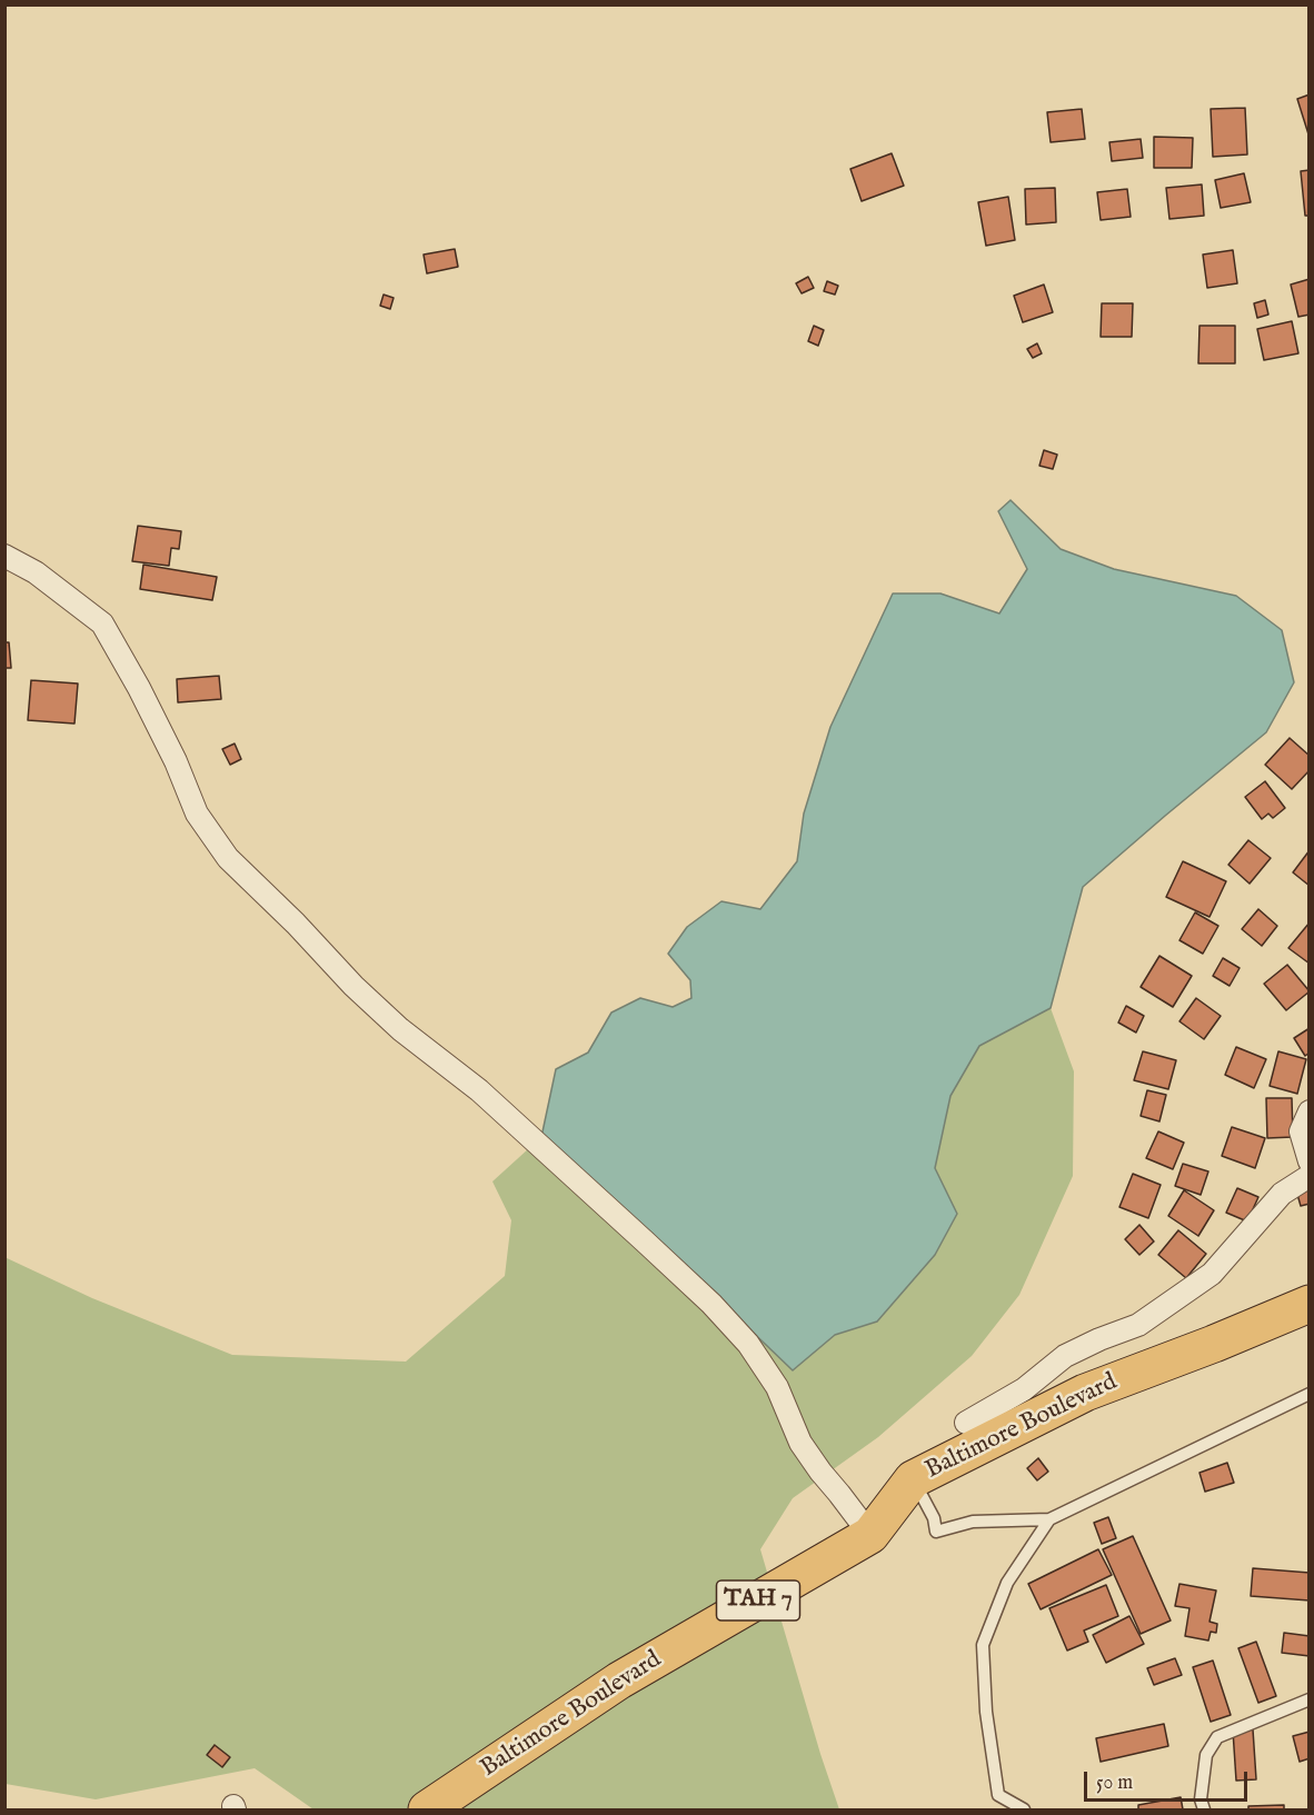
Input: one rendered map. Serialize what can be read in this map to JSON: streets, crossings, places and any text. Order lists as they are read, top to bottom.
{
  "streets": {
    "highway": ["Baltimore Boulevard", "TAH 7"]
  },
  "scale_bar": "50 m"
}
